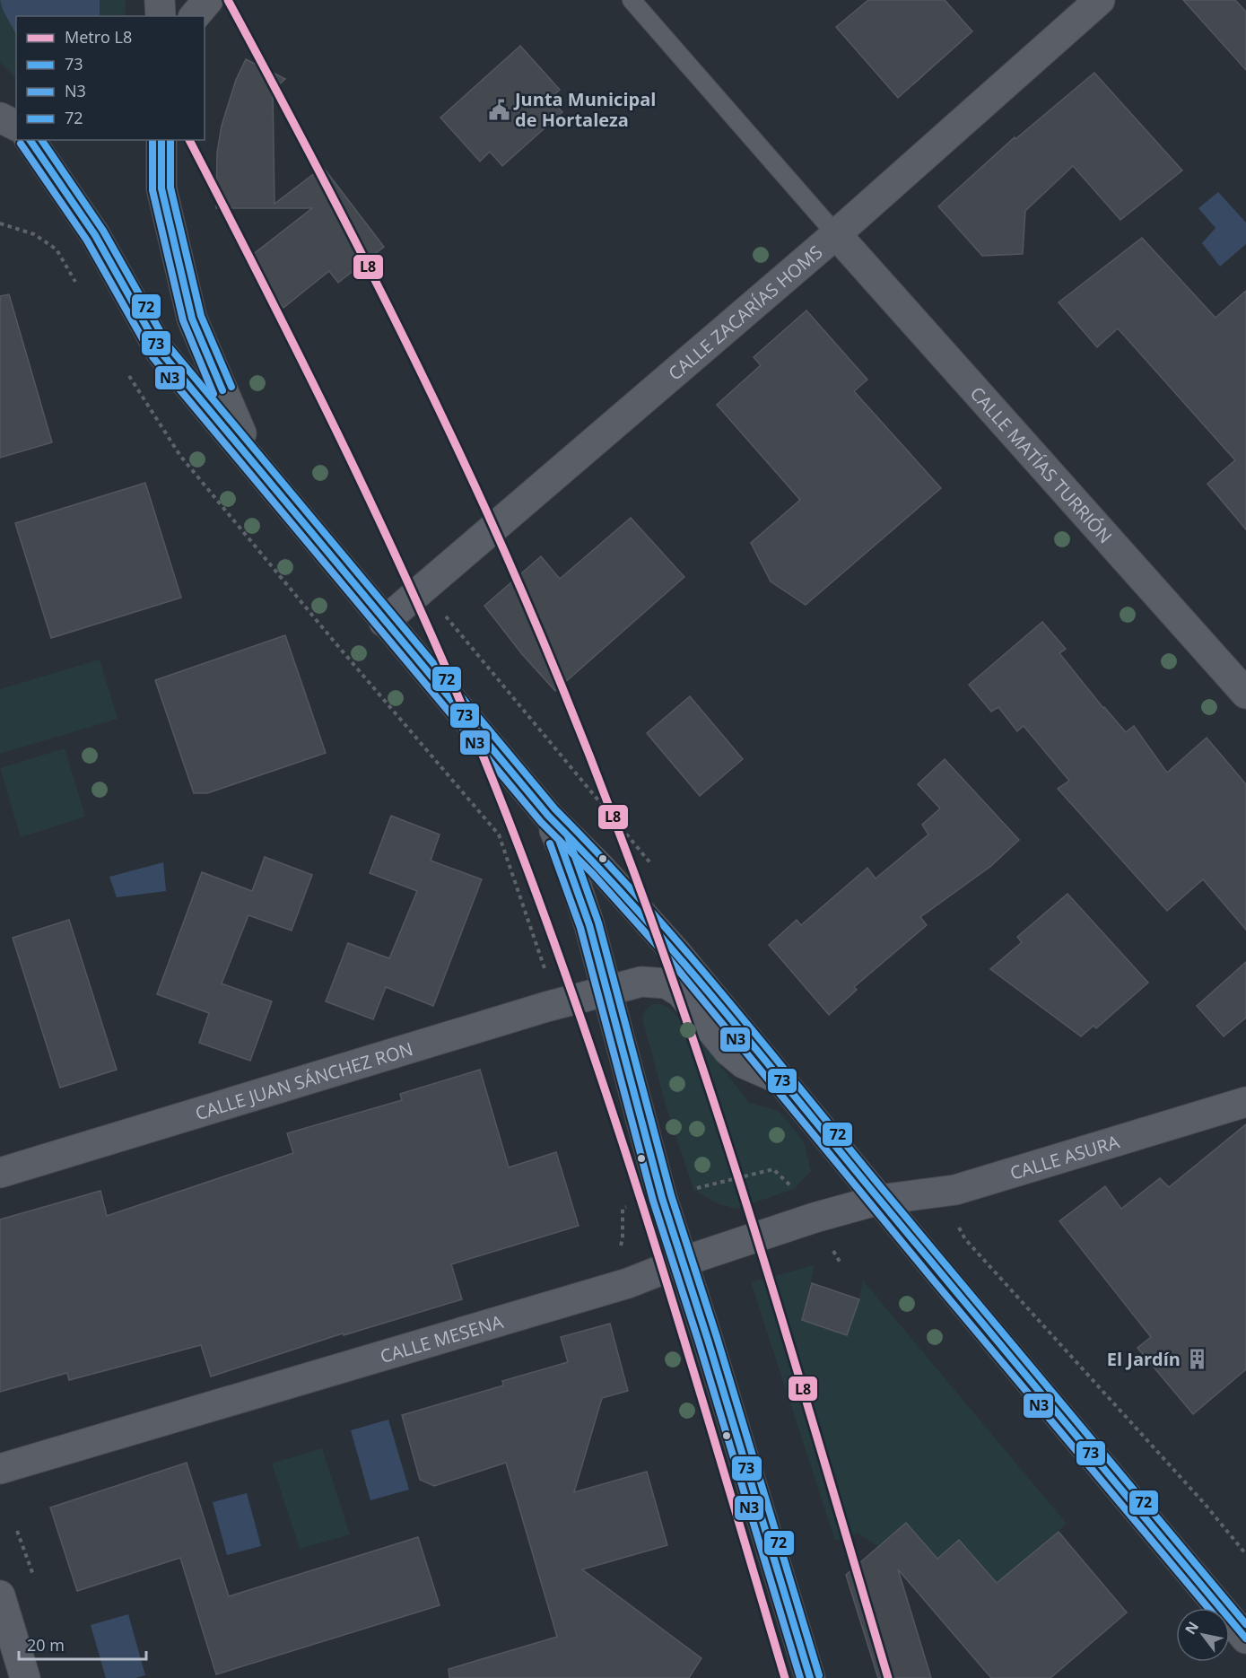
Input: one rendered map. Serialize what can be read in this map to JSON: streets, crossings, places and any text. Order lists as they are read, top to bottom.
{
  "streets": {
    "street": [
      "CALLE ZACARÍAS HOMS",
      "CALLE MATÍAS TURRIÓN",
      "CALLE JUAN SÁNCHEZ RON",
      "CALLE ASURA",
      "CALLE MESENA"
    ]
  },
  "crossings": [
    ["CALLE ZACARÍAS HOMS", "CALLE MATÍAS TURRIÓN"],
    ["CALLE ASURA", "CALLE MESENA"]
  ],
  "places": {
    "public building": ["Junta Municipal de Hortaleza"],
    "building": ["El Jardín"]
  },
  "lines": [
    "metro line L8",
    "transit line 73",
    "transit line N3",
    "transit line 72"
  ],
  "legend": [
    "Metro L8",
    "73",
    "N3",
    "72"
  ],
  "scale_bar": "20 m",
  "north": "top left"
}
